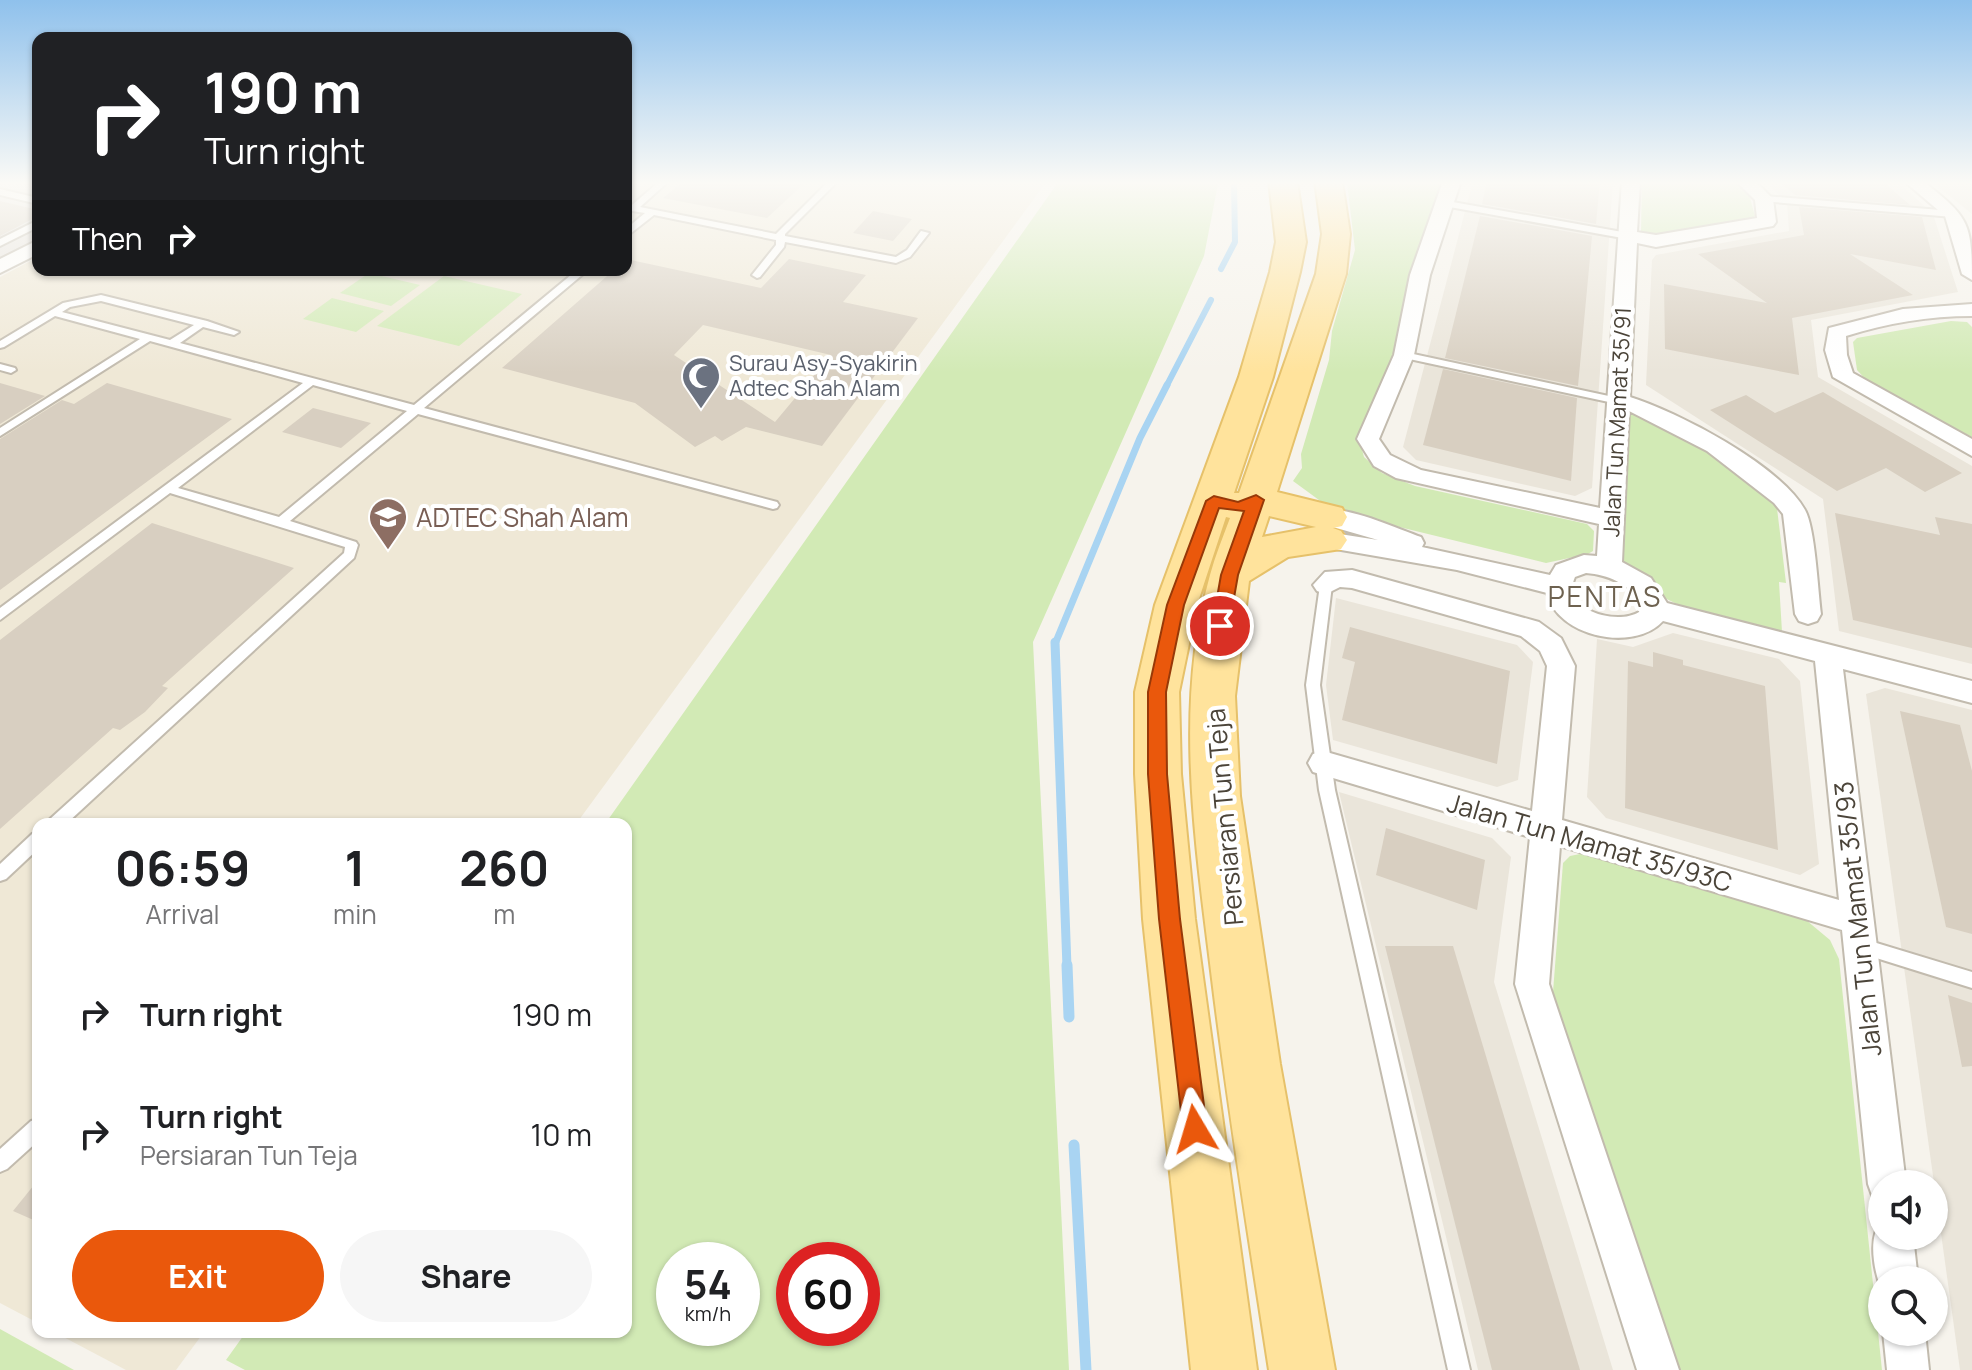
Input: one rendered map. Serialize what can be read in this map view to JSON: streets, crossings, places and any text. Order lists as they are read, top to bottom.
{
  "streets": {
    "main road": ["Persiaran Tun Teja"],
    "street": ["Jalan Tun Mamat 35/91", "Jalan Tun Mamat 35/93C", "Jalan Tun Mamat 35/93"]
  },
  "crossings": [
    ["Jalan Tun Mamat 35/93C", "Jalan Tun Mamat 35/93"]
  ],
  "districts": ["PENTAS"],
  "places": {
    "mosque": ["Surau Asy-Syakirin Adtec Shah Alam"],
    "school or university": ["ADTEC Shah Alam"]
  },
  "page": {
    "turn": ["190 m", "Turn right"],
    "then": "Then",
    "eta": [
      "06:59",
      "Arrival",
      "1",
      "min",
      "260",
      "m"
    ],
    "list": [
      {
        "name": "Turn right",
        "value": "190 m"
      },
      {
        "name": "Turn right",
        "note": "Persiaran Tun Teja",
        "value": "10 m"
      }
    ],
    "buttons": ["Exit", "Share"],
    "speed": "54 km/h",
    "limit": "60"
  }
}
